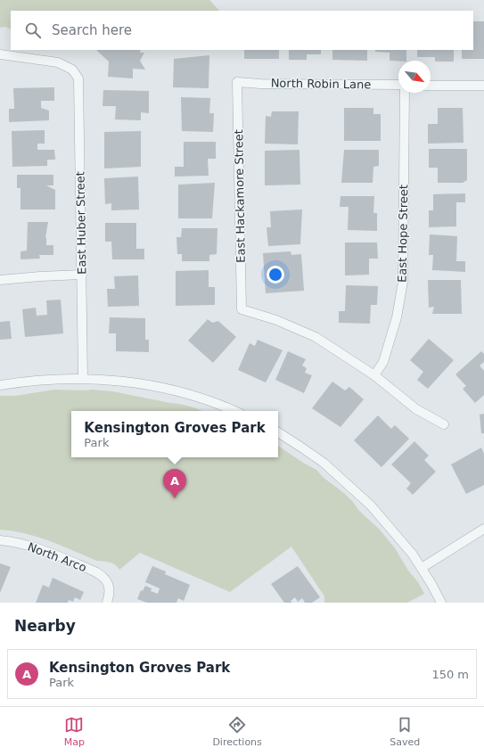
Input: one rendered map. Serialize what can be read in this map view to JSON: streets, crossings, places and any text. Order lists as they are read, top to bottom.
{
  "streets": {
    "street": [
      "North Robin Lane",
      "East Hackamore Street",
      "East Huber Street",
      "East Hope Street",
      "North Arco"
    ]
  },
  "crossings": [
    ["North Robin Lane", "East Hackamore Street"],
    ["East Hackamore Street", "East Hope Street"]
  ],
  "north": "bottom right",
  "page": {
    "search": "Search here",
    "popup": ["Kensington Groves Park", "Park"],
    "pins": "A",
    "heading": "Nearby",
    "list": [
      {
        "mark": "A",
        "name": "Kensington Groves Park",
        "note": "Park",
        "value": "150 m"
      }
    ],
    "nav": ["Map", "Directions", "Saved"]
  }
}
